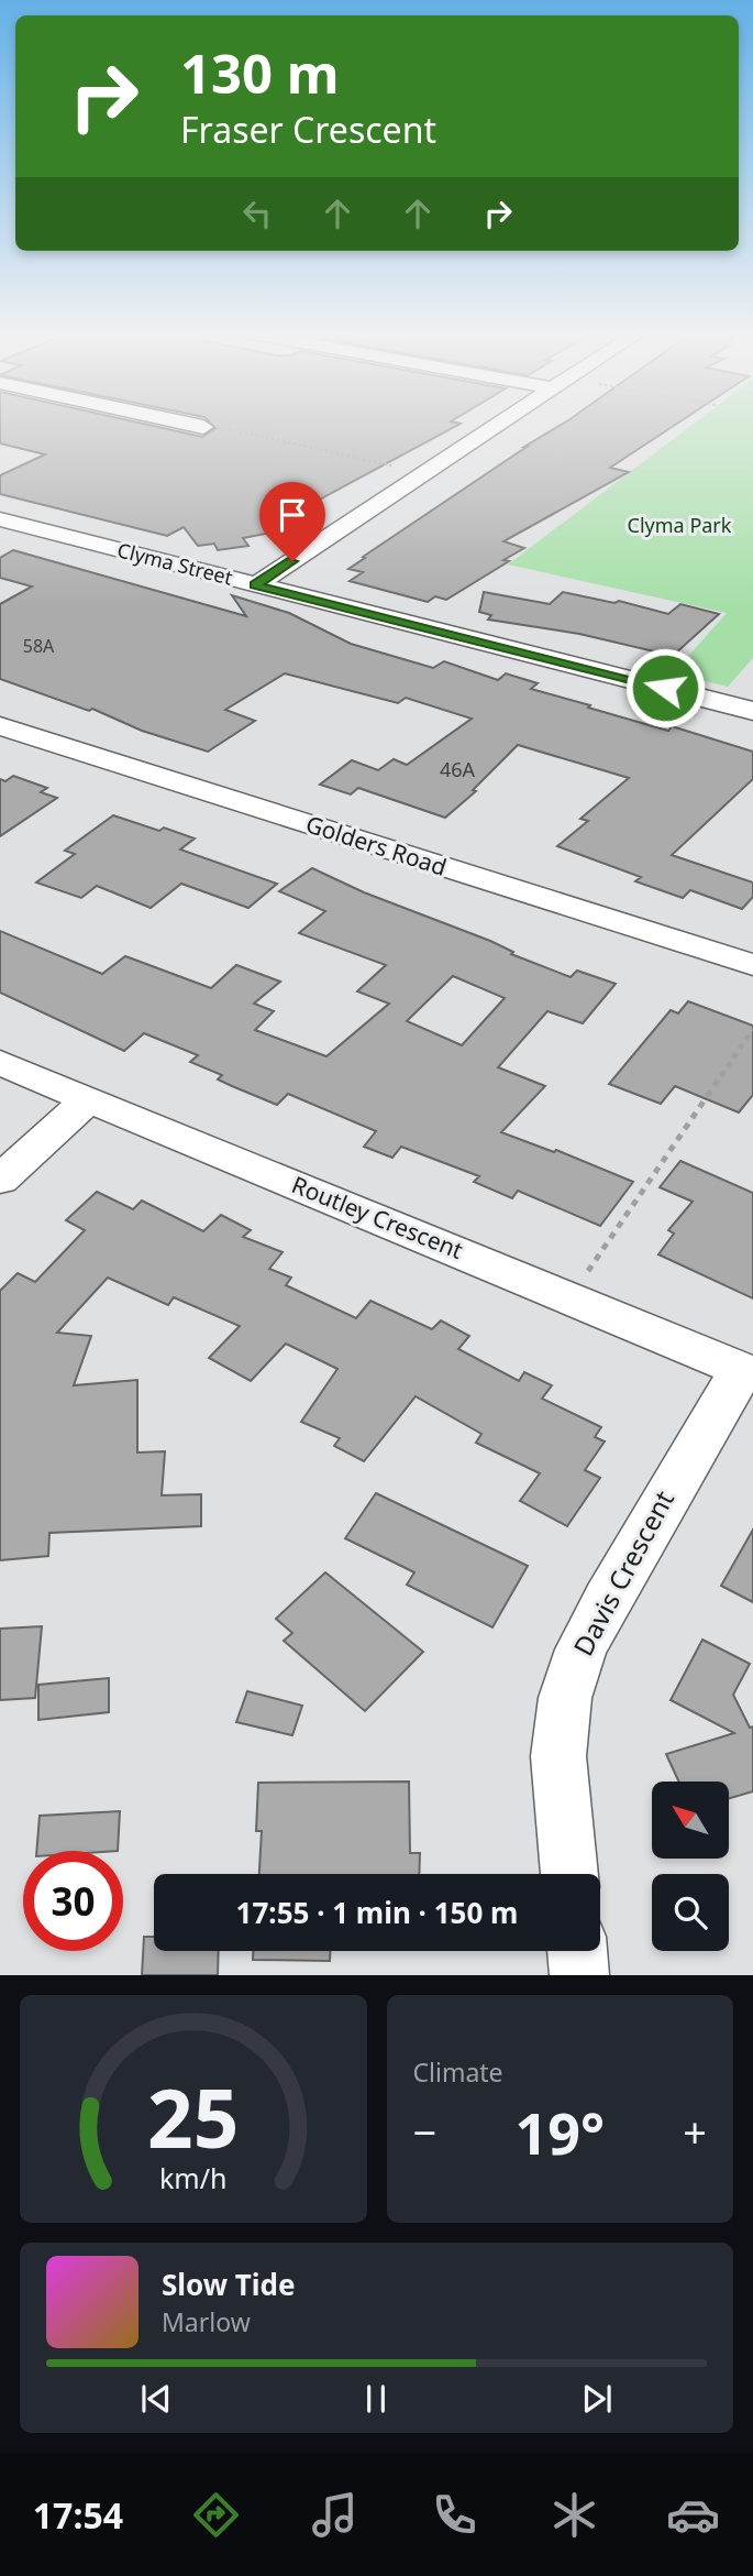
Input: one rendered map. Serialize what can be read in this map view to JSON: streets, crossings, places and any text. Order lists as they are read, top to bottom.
{
  "streets": {
    "street": [
      "Clyma Street",
      "Golders Road",
      "Routley Crescent",
      "Davis Crescent"
    ]
  },
  "crossings": [
    ["Routley Crescent", "Davis Crescent"]
  ],
  "parks": ["Clyma Park"],
  "house_numbers": ["58A", "46A"],
  "north": "top left",
  "page": {
    "turn": ["130 m", "Fraser Crescent"],
    "limit": "30",
    "trip": "17:55 · 1 min · 150 m",
    "tile": "Climate",
    "heat": ["−", "19°", "+"],
    "song": ["Slow Tide", "Marlow"],
    "tabs": "17:54",
    "gauge": ["25", "km/h"]
  }
}
